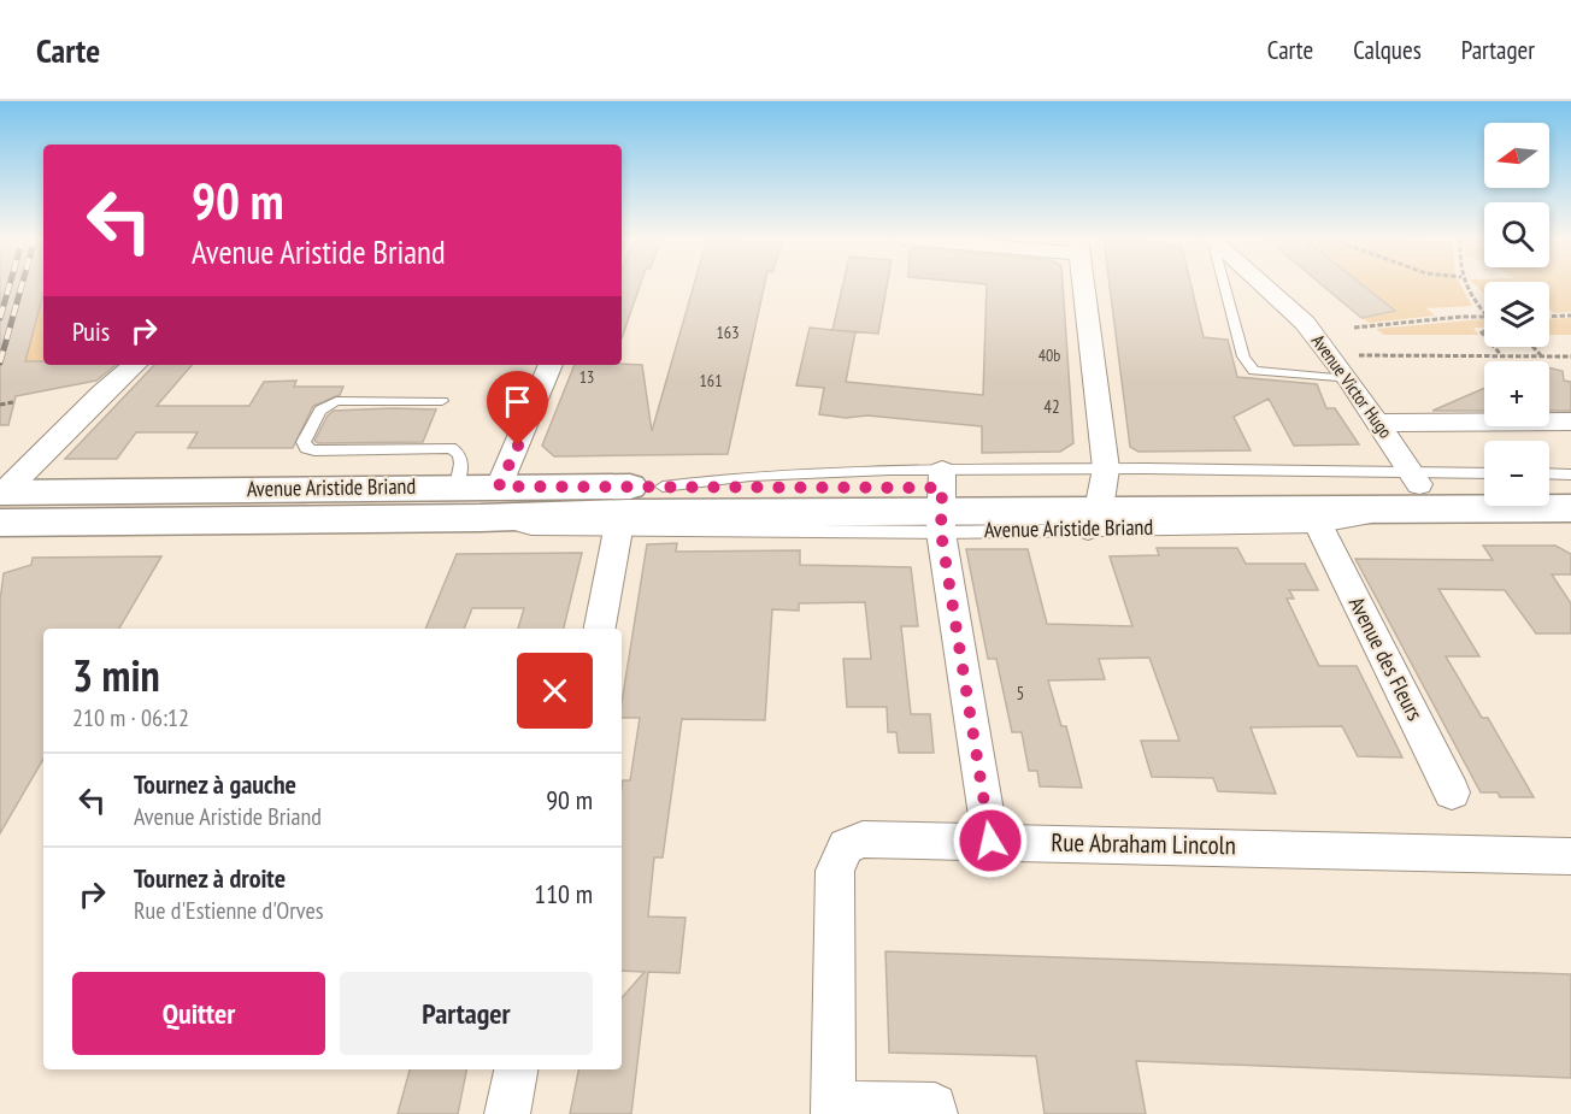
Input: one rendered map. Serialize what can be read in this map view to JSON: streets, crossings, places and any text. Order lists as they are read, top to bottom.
{
  "streets": {
    "main road": ["Avenue Aristide Briand"],
    "street": ["Avenue Victor Hugo", "Avenue des Fleurs", "Rue Abraham Lincoln"]
  },
  "crossings": [
    ["Avenue Victor Hugo", "Avenue Aristide Briand"],
    ["Avenue Aristide Briand", "Avenue des Fleurs"]
  ],
  "house_numbers": [
    "163",
    "40b",
    "13",
    "161",
    "42",
    "5"
  ],
  "north": "left",
  "page": {
    "header": "Carte",
    "nav": ["Carte", "Calques", "Partager"],
    "map_buttons": ["+", "−"],
    "turn": ["90 m", "Avenue Aristide Briand"],
    "then": "Puis",
    "heading": ["3 min", "210 m · 06:12"],
    "list": [
      {
        "name": "Tournez à gauche",
        "note": "Avenue Aristide Briand",
        "value": "90 m"
      },
      {
        "name": "Tournez à droite",
        "note": "Rue d'Estienne d'Orves",
        "value": "110 m"
      }
    ],
    "buttons": ["Quitter", "Partager"]
  }
}
